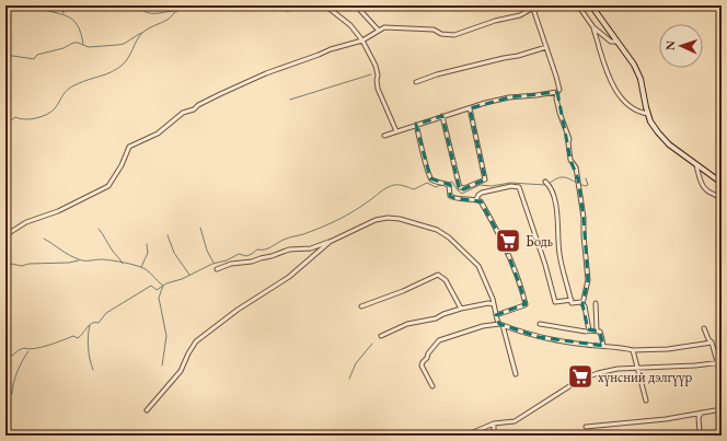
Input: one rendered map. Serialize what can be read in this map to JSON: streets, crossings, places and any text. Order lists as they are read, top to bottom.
{
  "places": {
    "supermarket": ["Бодь", "хүнсний дэлгүүр"]
  },
  "north": "left"
}
